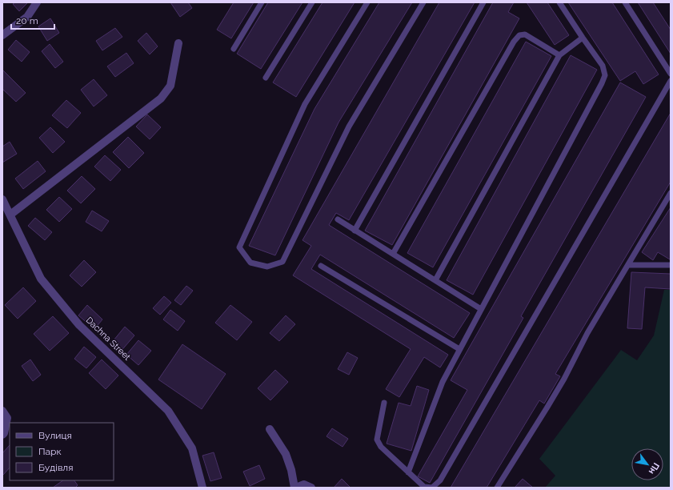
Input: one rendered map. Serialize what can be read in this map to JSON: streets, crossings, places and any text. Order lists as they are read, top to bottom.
{
  "streets": {
    "street": ["Dachna Street"]
  },
  "legend": ["Вулиця", "Парк", "Будівля"],
  "scale_bar": "20 m",
  "north": "bottom right"
}
